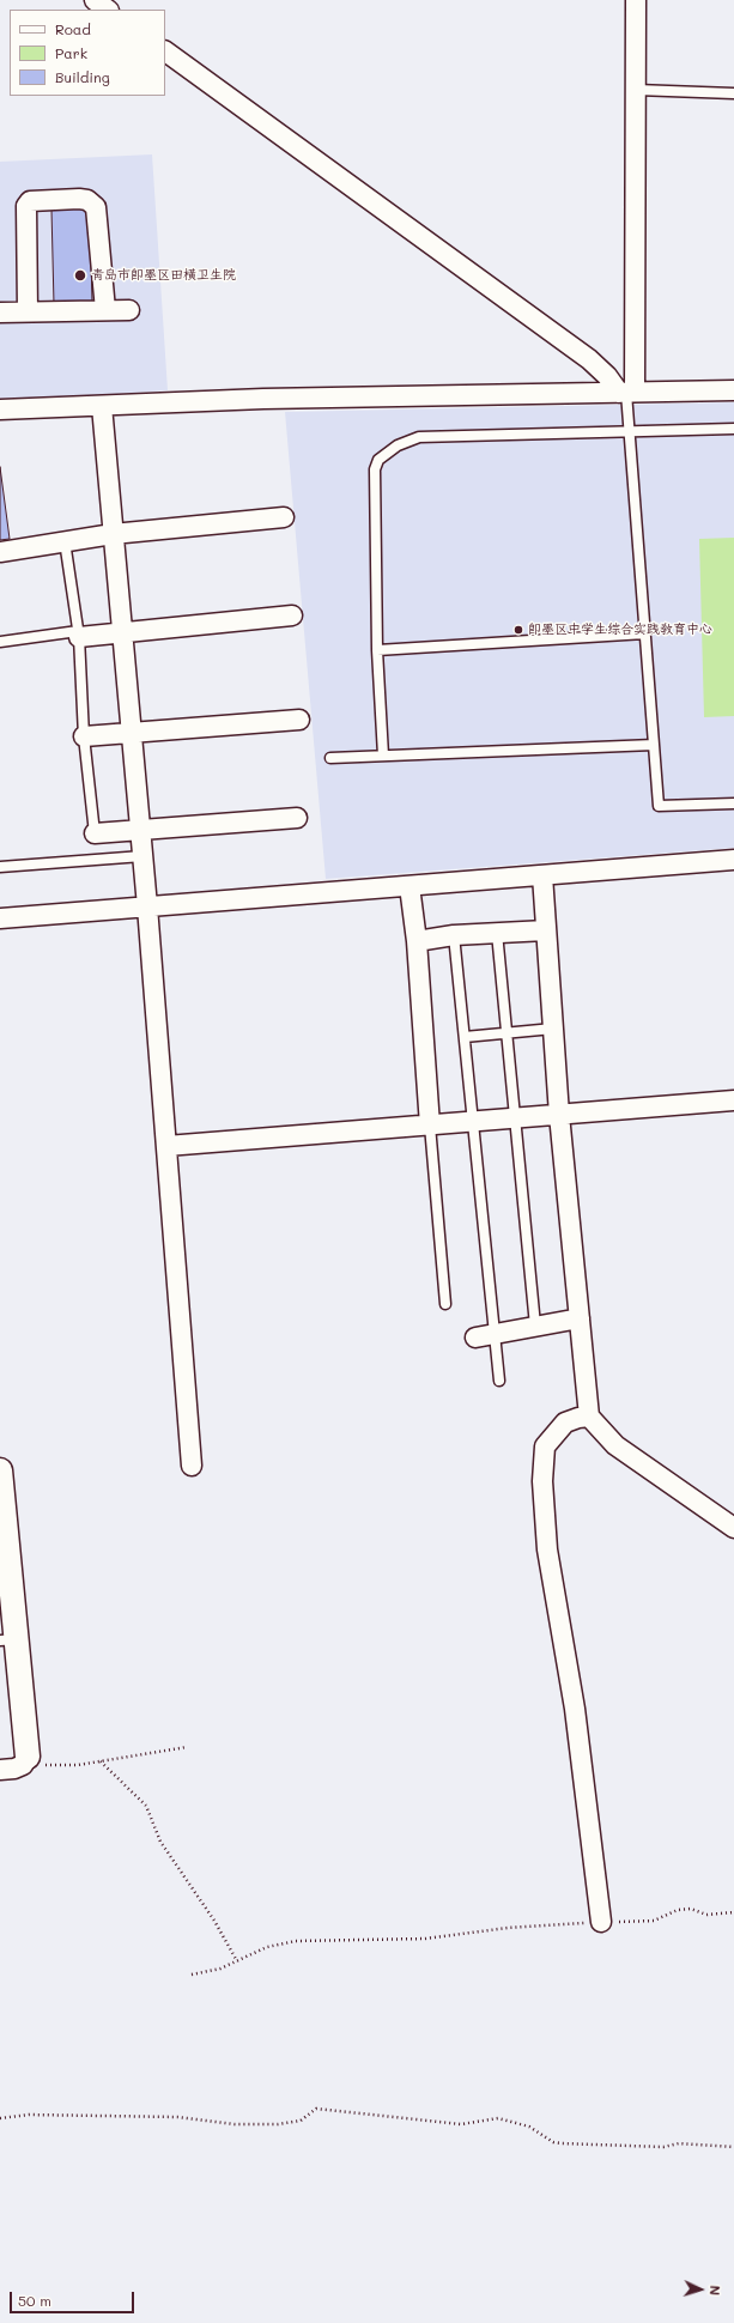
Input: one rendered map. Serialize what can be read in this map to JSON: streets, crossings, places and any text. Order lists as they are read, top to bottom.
{
  "places": ["青岛市即墨区田横卫生院", "即墨区中学生综合实践教育中心"],
  "legend": ["Road", "Park", "Building"],
  "scale_bar": "50 m",
  "north": "right"
}
